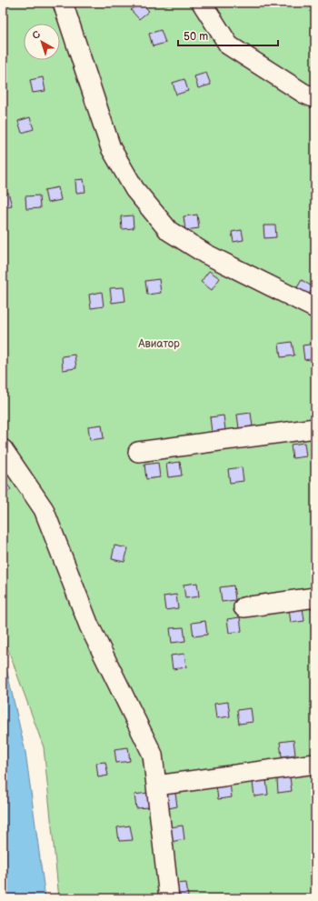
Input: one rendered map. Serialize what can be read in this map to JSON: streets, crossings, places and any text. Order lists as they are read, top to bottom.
{
  "parks": ["Авиатор"],
  "scale_bar": "50 m",
  "north": "top left"
}
